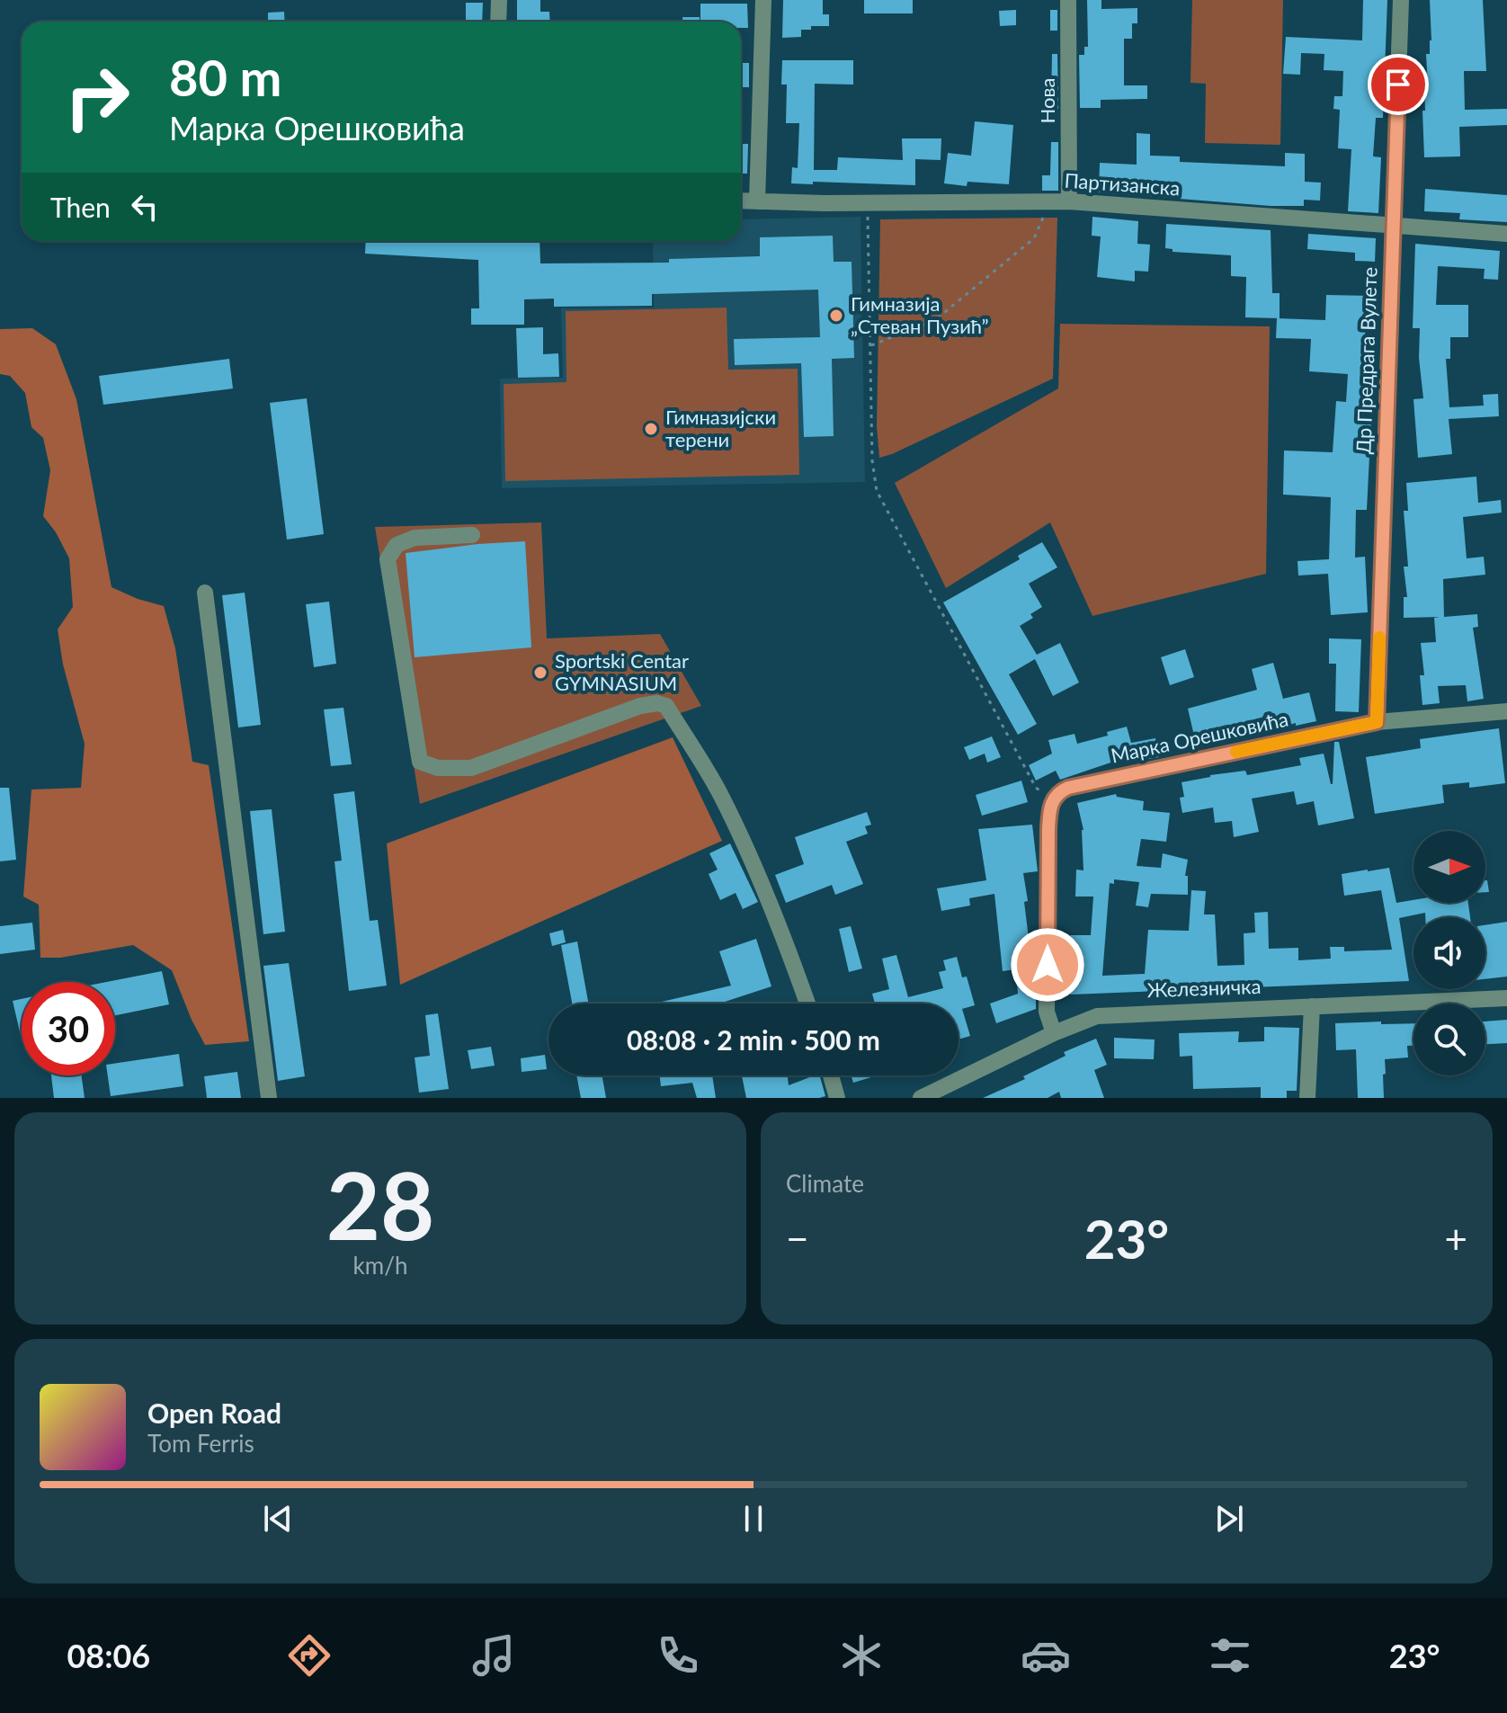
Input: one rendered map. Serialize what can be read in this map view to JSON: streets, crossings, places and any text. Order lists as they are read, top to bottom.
{
  "streets": {
    "street": [
      "Нова",
      "Партизанска",
      "Др Предрага Вулете",
      "Марка Орешковића",
      "Железничка"
    ]
  },
  "crossings": [
    ["Нова", "Партизанска"],
    ["Партизанска", "Др Предрага Вулете"],
    ["Др Предрага Вулете", "Марка Орешковића"]
  ],
  "places": ["Гимназија „Стеван Пузић”", "Гимназијски терени", "Sportski Centar GYMNASIUM"],
  "north": "right",
  "page": {
    "turn": ["80 m", "Марка Орешковића"],
    "then": "Then",
    "limit": "30",
    "trip": "08:08 · 2 min · 500 m",
    "tile": [
      ["28", "km/h"],
      "Climate"
    ],
    "heat": ["−", "23°", "+"],
    "song": ["Open Road", "Tom Ferris"],
    "tabs": ["08:06", "23°"]
  }
}
